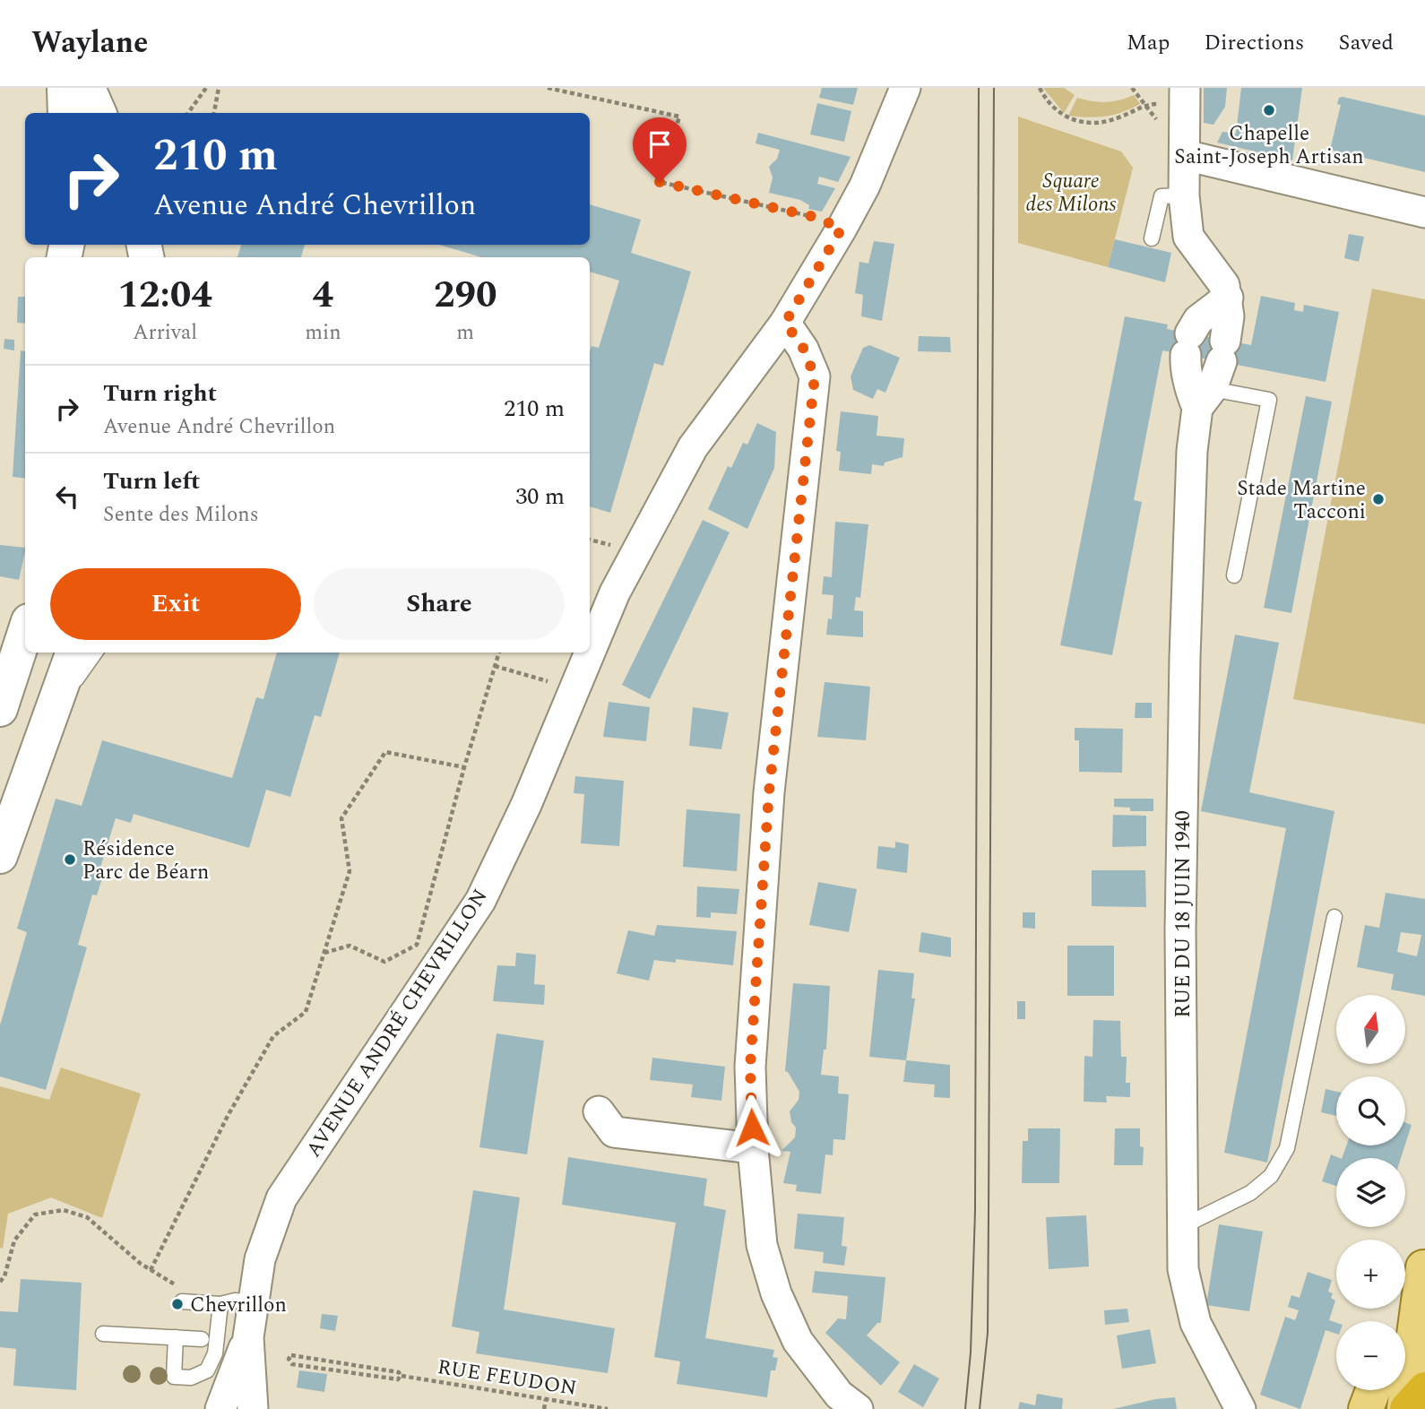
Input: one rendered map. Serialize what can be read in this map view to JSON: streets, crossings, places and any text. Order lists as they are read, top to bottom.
{
  "streets": {
    "street": ["RUE DU 18 JUIN 1940", "AVENUE ANDRÉ CHEVRILLON"],
    "path": ["RUE FEUDON"]
  },
  "parks": ["Square des Milons"],
  "places": [
    "Chapelle Saint-Joseph Artisan",
    "Stade Martine Tacconi",
    "Résidence Parc de Béarn",
    "Chevrillon"
  ],
  "north": "top",
  "page": {
    "header": "Waylane",
    "nav": ["Map", "Directions", "Saved"],
    "turn": ["210 m", "Avenue André Chevrillon"],
    "eta": [
      "12:04",
      "Arrival",
      "4",
      "min",
      "290",
      "m"
    ],
    "list": [
      {
        "name": "Turn right",
        "note": "Avenue André Chevrillon",
        "value": "210 m"
      },
      {
        "name": "Turn left",
        "note": "Sente des Milons",
        "value": "30 m"
      }
    ],
    "buttons": ["Exit", "Share"],
    "map_buttons": ["+", "−"]
  }
}
